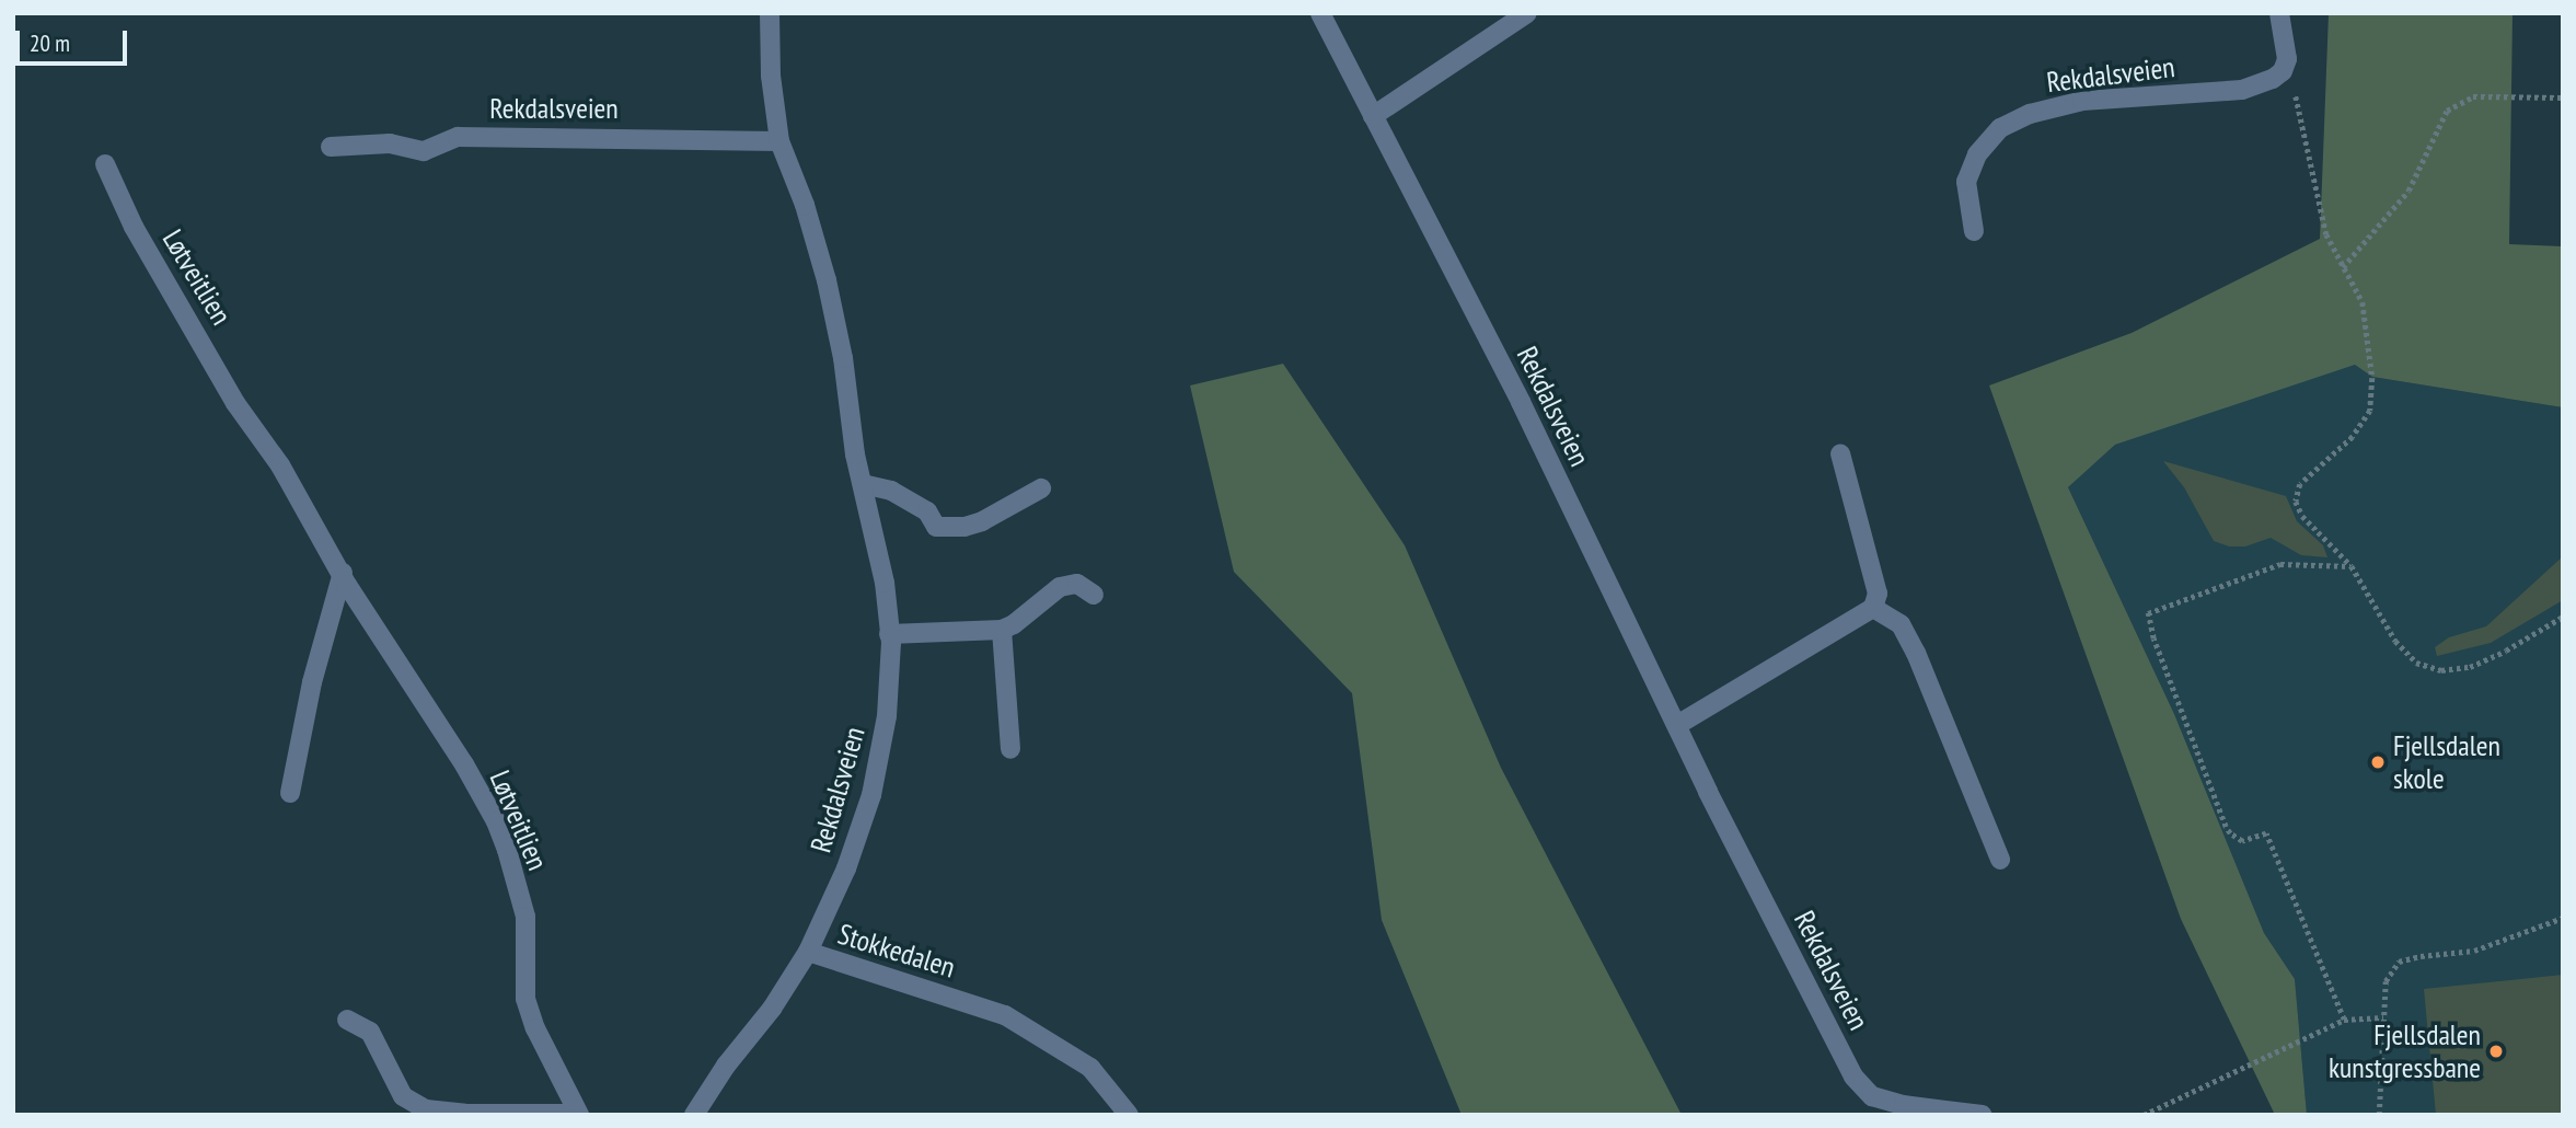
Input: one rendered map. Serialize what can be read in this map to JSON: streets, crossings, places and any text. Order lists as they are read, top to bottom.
{
  "streets": {
    "street": ["Rekdalsveien", "Løtveitlien", "Stokkedalen"]
  },
  "crossings": [
    ["Rekdalsveien", "Stokkedalen"]
  ],
  "places": ["Fjellsdalen skole", "Fjellsdalen kunstgressbane"],
  "scale_bar": "20 m"
}
